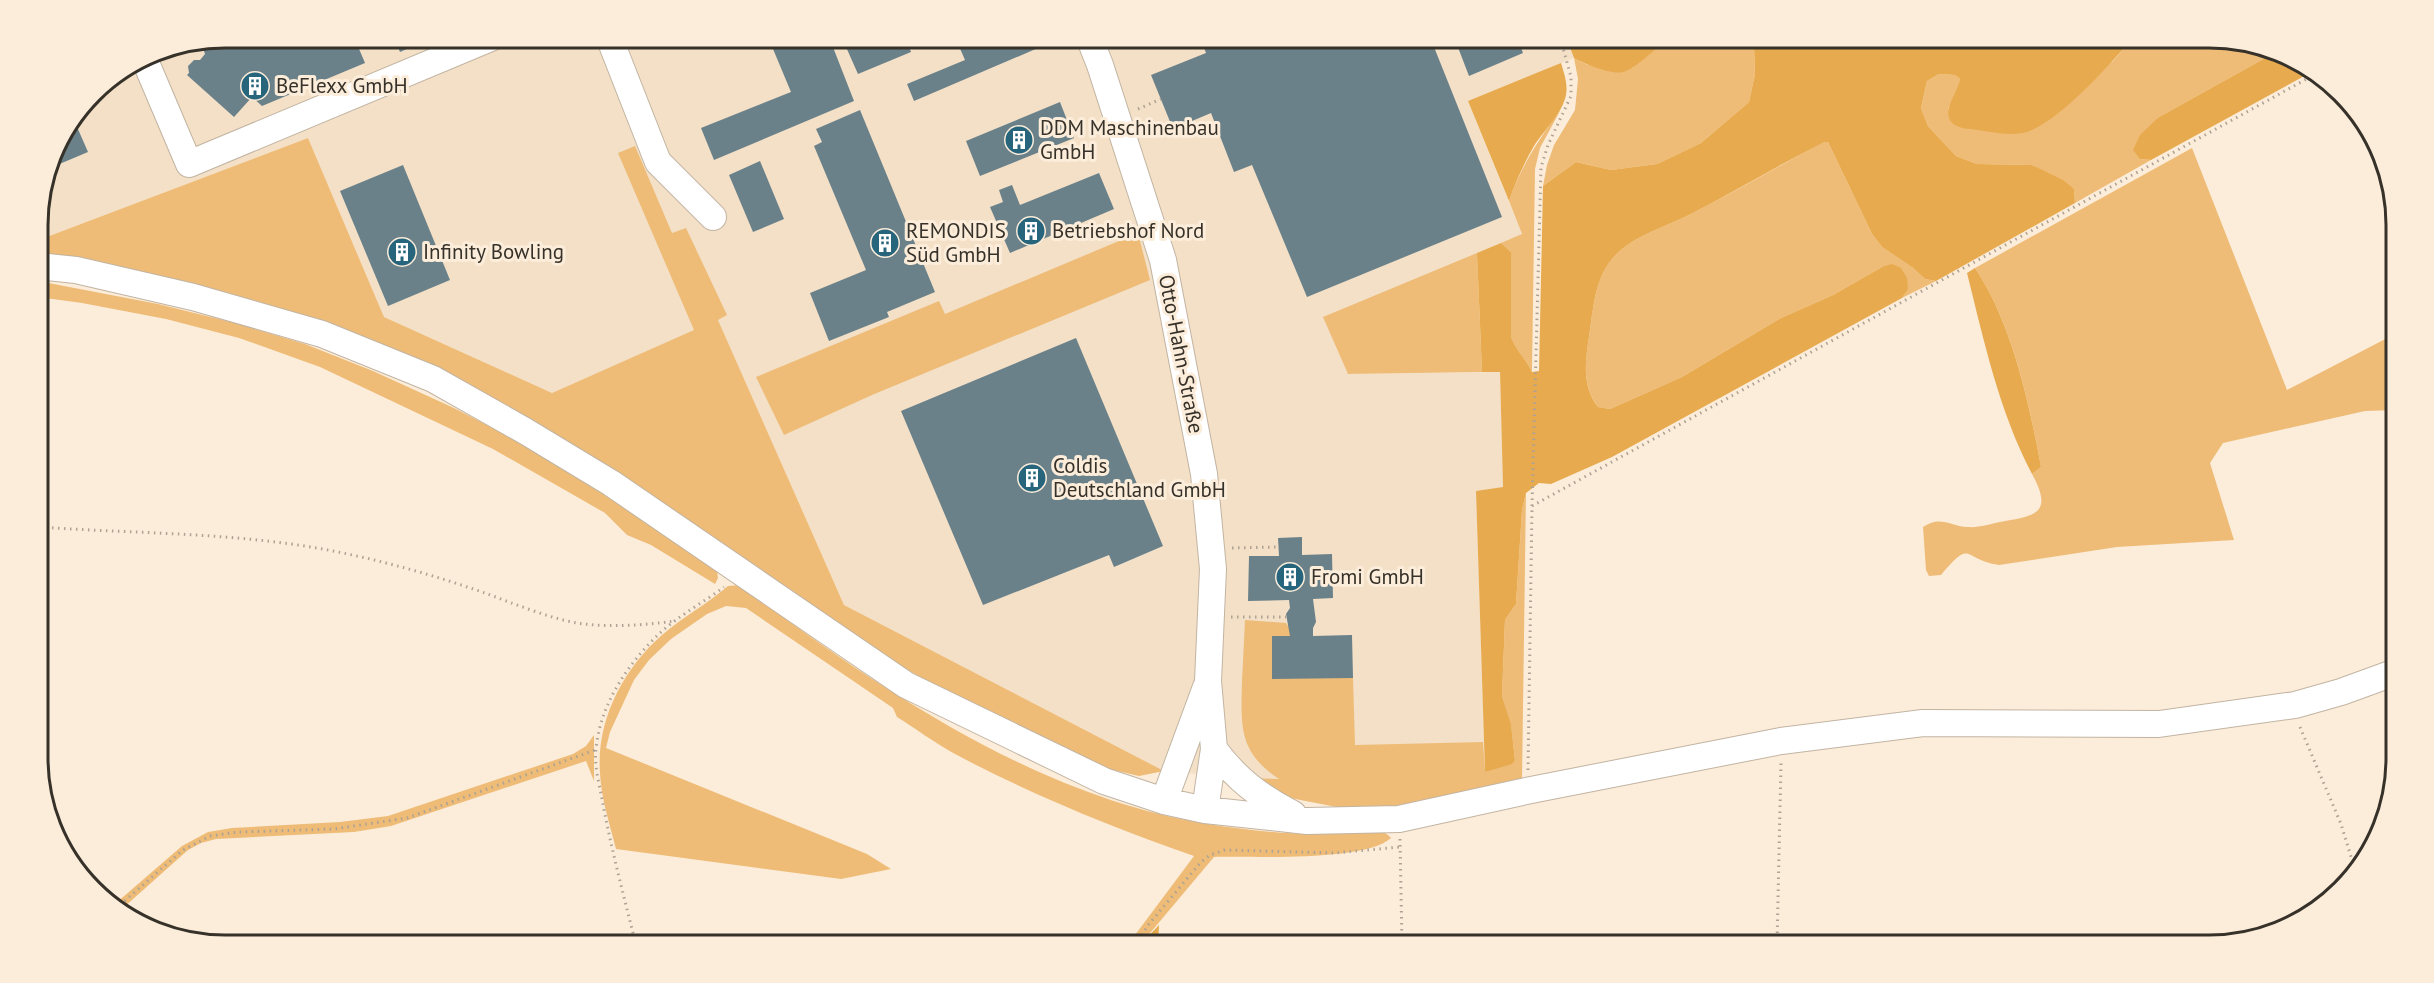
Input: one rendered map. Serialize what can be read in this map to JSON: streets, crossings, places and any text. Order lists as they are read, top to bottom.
{
  "streets": {
    "street": ["Otto-Hahn-Straße"]
  },
  "places": {
    "building": [
      "BeFlexx GmbH",
      "DDM Maschinenbau GmbH",
      "Betriebshof Nord",
      "REMONDIS Süd GmbH",
      "Infinity Bowling",
      "Coldis Deutschland GmbH",
      "Fromi GmbH"
    ]
  }
}
